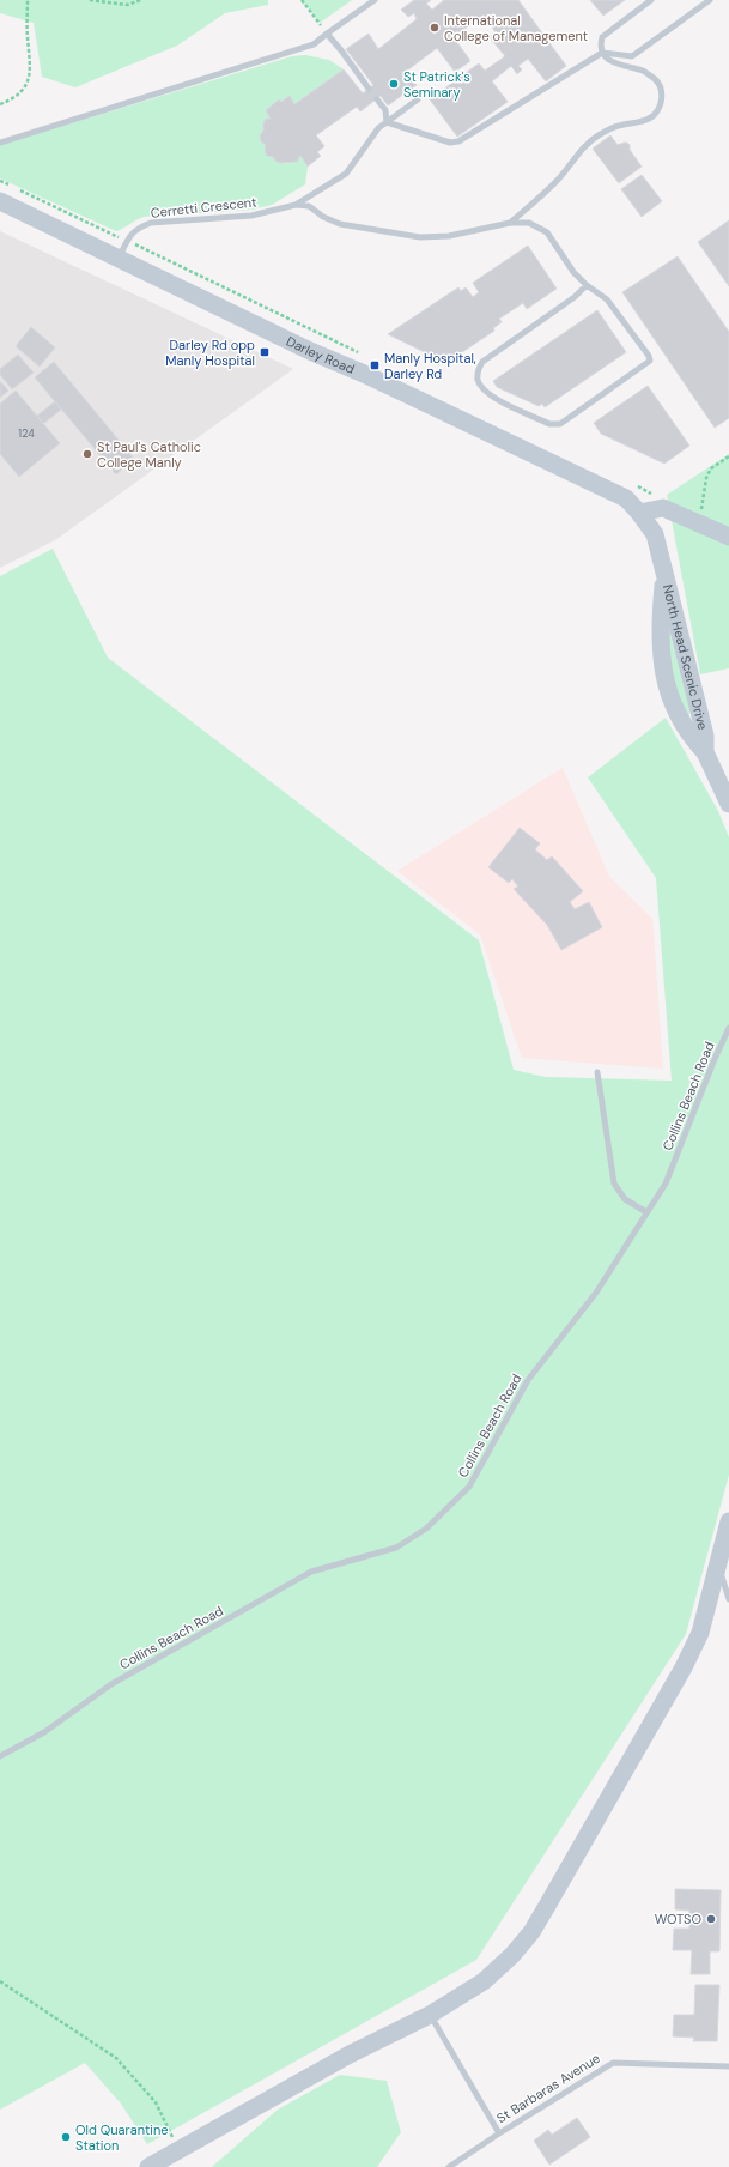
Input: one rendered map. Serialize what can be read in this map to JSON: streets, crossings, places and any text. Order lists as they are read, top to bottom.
{
  "streets": {
    "street": ["Darley Road", "North Head Scenic Drive"],
    "lane": ["Cerretti Crescent", "Collins Beach Road", "St Barbaras Avenue"]
  },
  "crossings": [
    ["Cerretti Crescent", "Darley Road"],
    ["Darley Road", "North Head Scenic Drive"]
  ],
  "places": {
    "other": [
      "International College of Management",
      "St Patrick's Seminary",
      "St Paul's Catholic College Manly",
      "WOTSO",
      "Old Quarantine Station"
    ],
    "transit": ["Darley Rd opp Manly Hospital", "Manly Hospital, Darley Rd"]
  },
  "house_numbers": ["124"]
}
